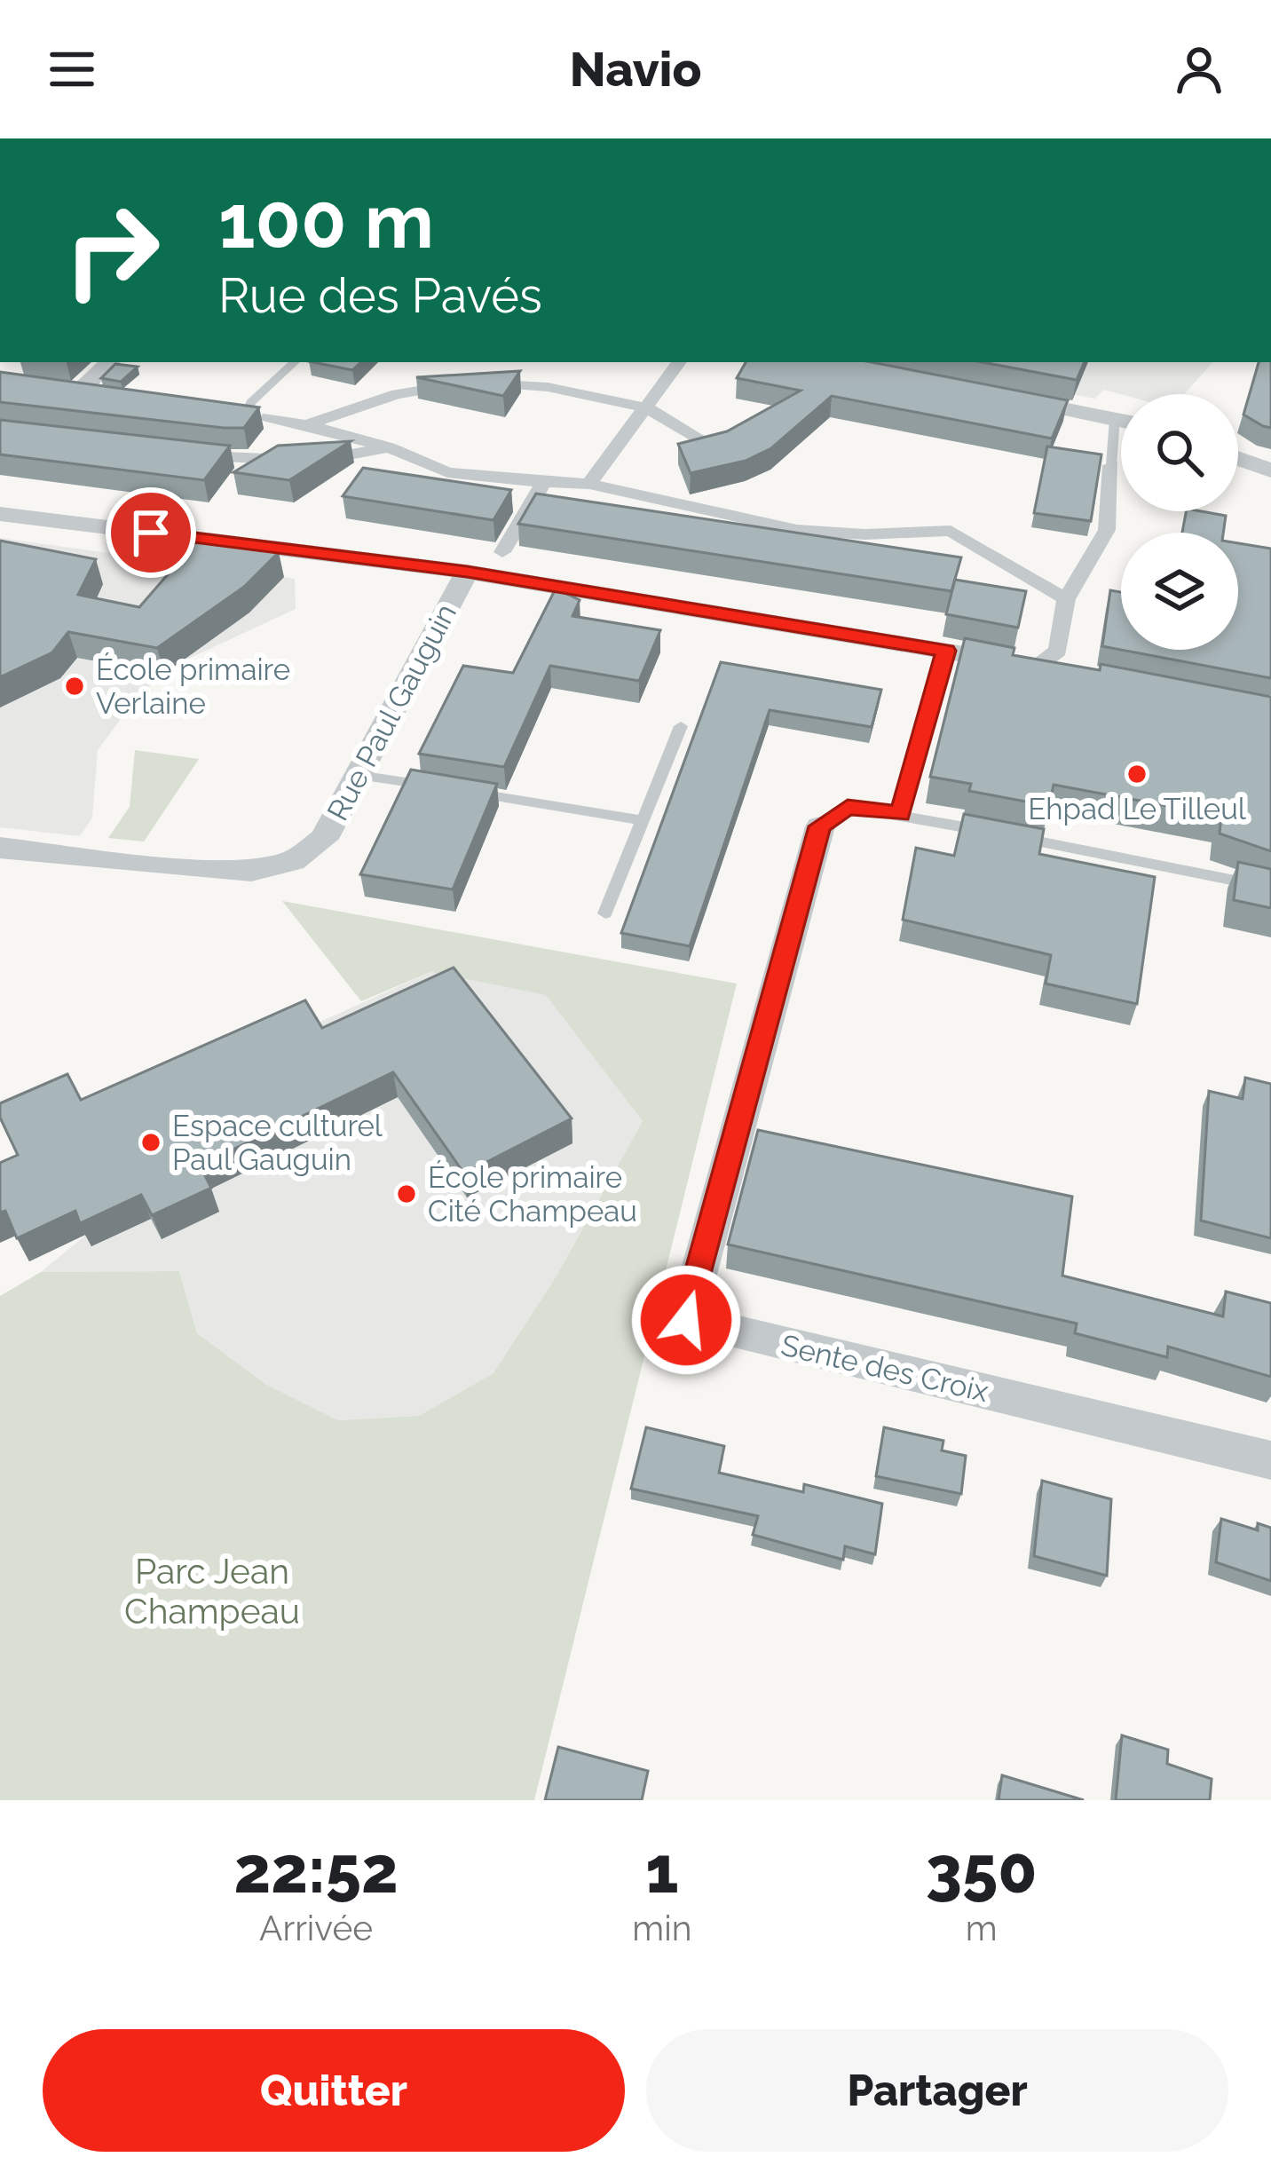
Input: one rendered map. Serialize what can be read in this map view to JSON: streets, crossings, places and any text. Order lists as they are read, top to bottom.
{
  "streets": {
    "street": ["Rue Paul Gauguin", "Sente des Croix"]
  },
  "parks": ["Parc Jean Champeau"],
  "places": [
    "École primaire Verlaine",
    "Ehpad Le Tilleul",
    "Espace culturel Paul Gauguin",
    "École primaire Cité Champeau"
  ],
  "page": {
    "header": "Navio",
    "turn": ["100 m", "Rue des Pavés"],
    "eta": [
      "22:52",
      "Arrivée",
      "1",
      "min",
      "350",
      "m"
    ],
    "buttons": ["Quitter", "Partager"]
  }
}
